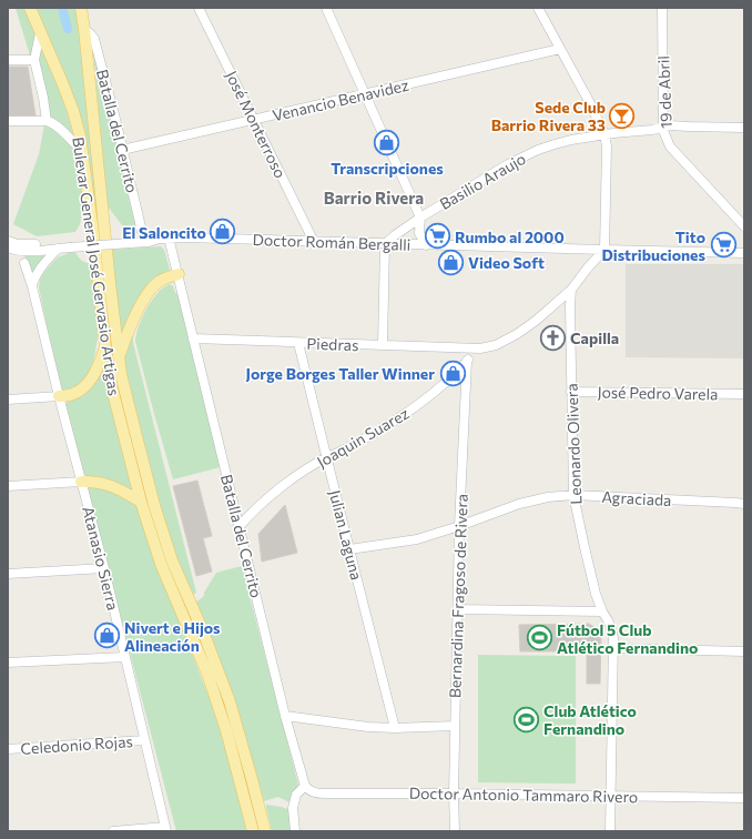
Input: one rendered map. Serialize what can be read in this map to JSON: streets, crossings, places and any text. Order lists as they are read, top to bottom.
{
  "streets": {
    "main road": ["Bulevar General José Gervasio Artigas"],
    "street": [
      "19 de Abril",
      "Venancio Benavidez",
      "José Monterroso",
      "Batalla del Cerrito",
      "Basilio Araujo",
      "Doctor Román Bergalli",
      "Piedras",
      "José Pedro Varela",
      "Joaquin Suarez",
      "Leonardo Olivera",
      "Agraciada",
      "Julian Laguna",
      "Atanasio Sierra",
      "Bernardina Fragoso de Rivera",
      "Celedonio Rojas",
      "Doctor Antonio Tammaro Rivero"
    ]
  },
  "crossings": [
    ["19 de Abril", "Basilio Araujo"],
    ["Venancio Benavidez", "José Monterroso"],
    ["Venancio Benavidez", "Batalla del Cerrito"],
    ["José Monterroso", "Doctor Román Bergalli"],
    ["Batalla del Cerrito", "Doctor Román Bergalli"],
    ["Batalla del Cerrito", "Bulevar General José Gervasio Artigas"],
    ["Batalla del Cerrito", "Piedras"],
    ["Batalla del Cerrito", "Joaquin Suarez"],
    ["Batalla del Cerrito", "Doctor Antonio Tammaro Rivero"],
    ["Basilio Araujo", "Doctor Román Bergalli"],
    ["Piedras", "Joaquin Suarez"],
    ["Piedras", "Julian Laguna"],
    ["José Pedro Varela", "Leonardo Olivera"],
    ["Joaquin Suarez", "Julian Laguna"],
    ["Joaquin Suarez", "Bernardina Fragoso de Rivera"],
    ["Leonardo Olivera", "Agraciada"],
    ["Leonardo Olivera", "Doctor Antonio Tammaro Rivero"],
    ["Agraciada", "Julian Laguna"],
    ["Agraciada", "Bernardina Fragoso de Rivera"],
    ["Atanasio Sierra", "Celedonio Rojas"],
    ["Bernardina Fragoso de Rivera", "Doctor Antonio Tammaro Rivero"]
  ],
  "districts": ["Barrio Rivera"],
  "places": {
    "bar": ["Sede Club Barrio Rivera 33"],
    "shop": [
      "Transcripciones",
      "El Saloncito",
      "Video Soft",
      "Jorge Borges Taller Winner",
      "Nivert e Hijos Alineación"
    ],
    "supermarket": ["Rumbo al 2000", "Tito Distribuciones"],
    "church": ["Capilla"],
    "sports": ["Fútbol 5 Club Atlético Fernandino", "Club Atlético Fernandino"]
  }
}
